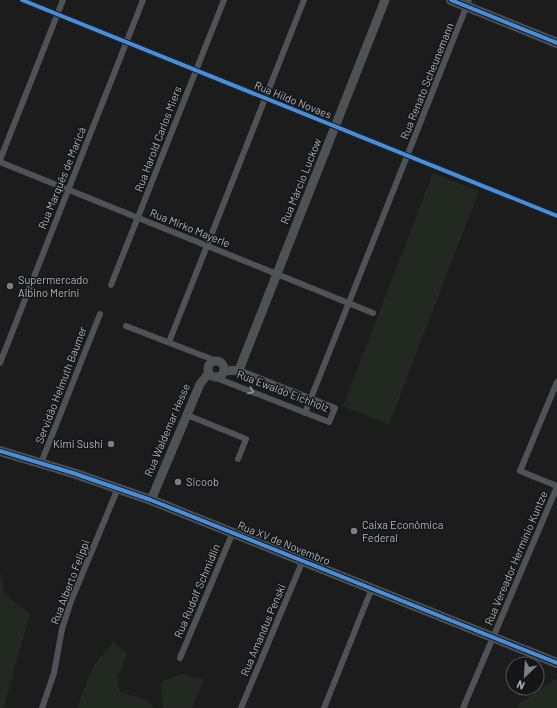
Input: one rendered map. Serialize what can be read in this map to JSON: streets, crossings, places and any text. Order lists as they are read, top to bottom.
{
  "streets": {
    "main road": ["Rua XV de Novembro"],
    "street": [
      "Rua Renato Scheunemann",
      "Rua Hildo Novaes",
      "Rua Harold Carlos Miers",
      "Rua Marquês de Maricá",
      "Rua Márcio Luckow",
      "Rua Mirko Mayerle",
      "Servidão Helmuth Baumer",
      "Rua Ewaldo Eichholz",
      "Rua Waldemar Hesse",
      "Rua Vereador Hermínio Kuntze",
      "Rua Alberto Felippi",
      "Rua Rudolf Schmidlin",
      "Rua Amandus Penski"
    ]
  },
  "crossings": [
    ["Rua Renato Scheunemann", "Rua Hildo Novaes"],
    ["Rua Renato Scheunemann", "Rua Mirko Mayerle"],
    ["Rua Renato Scheunemann", "Rua Ewaldo Eichholz"],
    ["Rua Hildo Novaes", "Rua Harold Carlos Miers"],
    ["Rua Hildo Novaes", "Rua Marquês de Maricá"],
    ["Rua Hildo Novaes", "Rua Márcio Luckow"],
    ["Rua Harold Carlos Miers", "Rua Mirko Mayerle"],
    ["Rua Marquês de Maricá", "Rua Mirko Mayerle"],
    ["Rua Márcio Luckow", "Rua Mirko Mayerle"],
    ["Rua Márcio Luckow", "Rua Ewaldo Eichholz"],
    ["Servidão Helmuth Baumer", "Rua XV de Novembro"],
    ["Rua Ewaldo Eichholz", "Rua Waldemar Hesse"],
    ["Rua Waldemar Hesse", "Rua XV de Novembro"],
    ["Rua XV de Novembro", "Rua Vereador Hermínio Kuntze"],
    ["Rua XV de Novembro", "Rua Alberto Felippi"],
    ["Rua XV de Novembro", "Rua Rudolf Schmidlin"],
    ["Rua XV de Novembro", "Rua Amandus Penski"]
  ],
  "places": [
    "Supermercado Albino Merini",
    "Kimi Sushi",
    "Sicoob",
    "Caixa Econômica Federal"
  ],
  "north": "bottom left"
}
